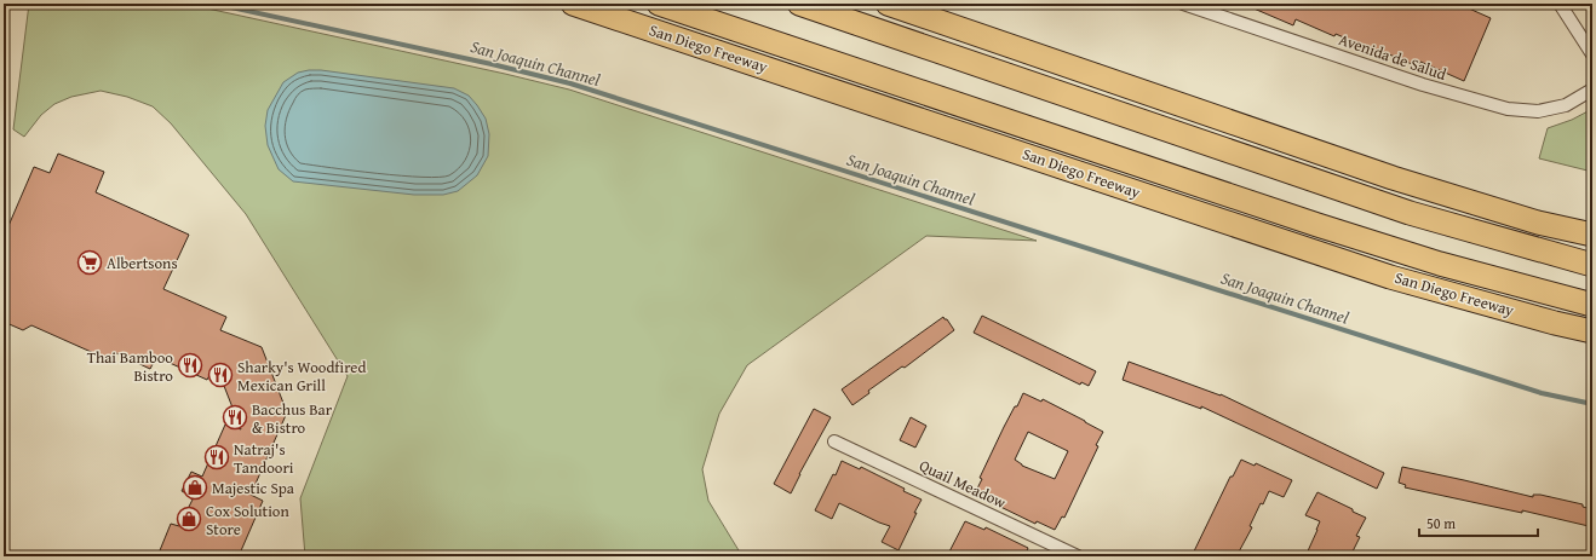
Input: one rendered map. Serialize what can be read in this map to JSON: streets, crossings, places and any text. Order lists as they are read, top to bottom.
{
  "streets": {
    "highway": ["San Diego Freeway"],
    "street": ["Avenida de Salud", "Quail Meadow"]
  },
  "water": ["San Joaquin Channel"],
  "places": {
    "supermarket": ["Albertsons"],
    "restaurant": [
      "Thai Bamboo Bistro",
      "Sharky's Woodfired Mexican Grill",
      "Bacchus Bar & Bistro",
      "Natraj's Tandoori"
    ],
    "shop": ["Majestic Spa", "Cox Solution Store"]
  },
  "scale_bar": "50 m"
}
